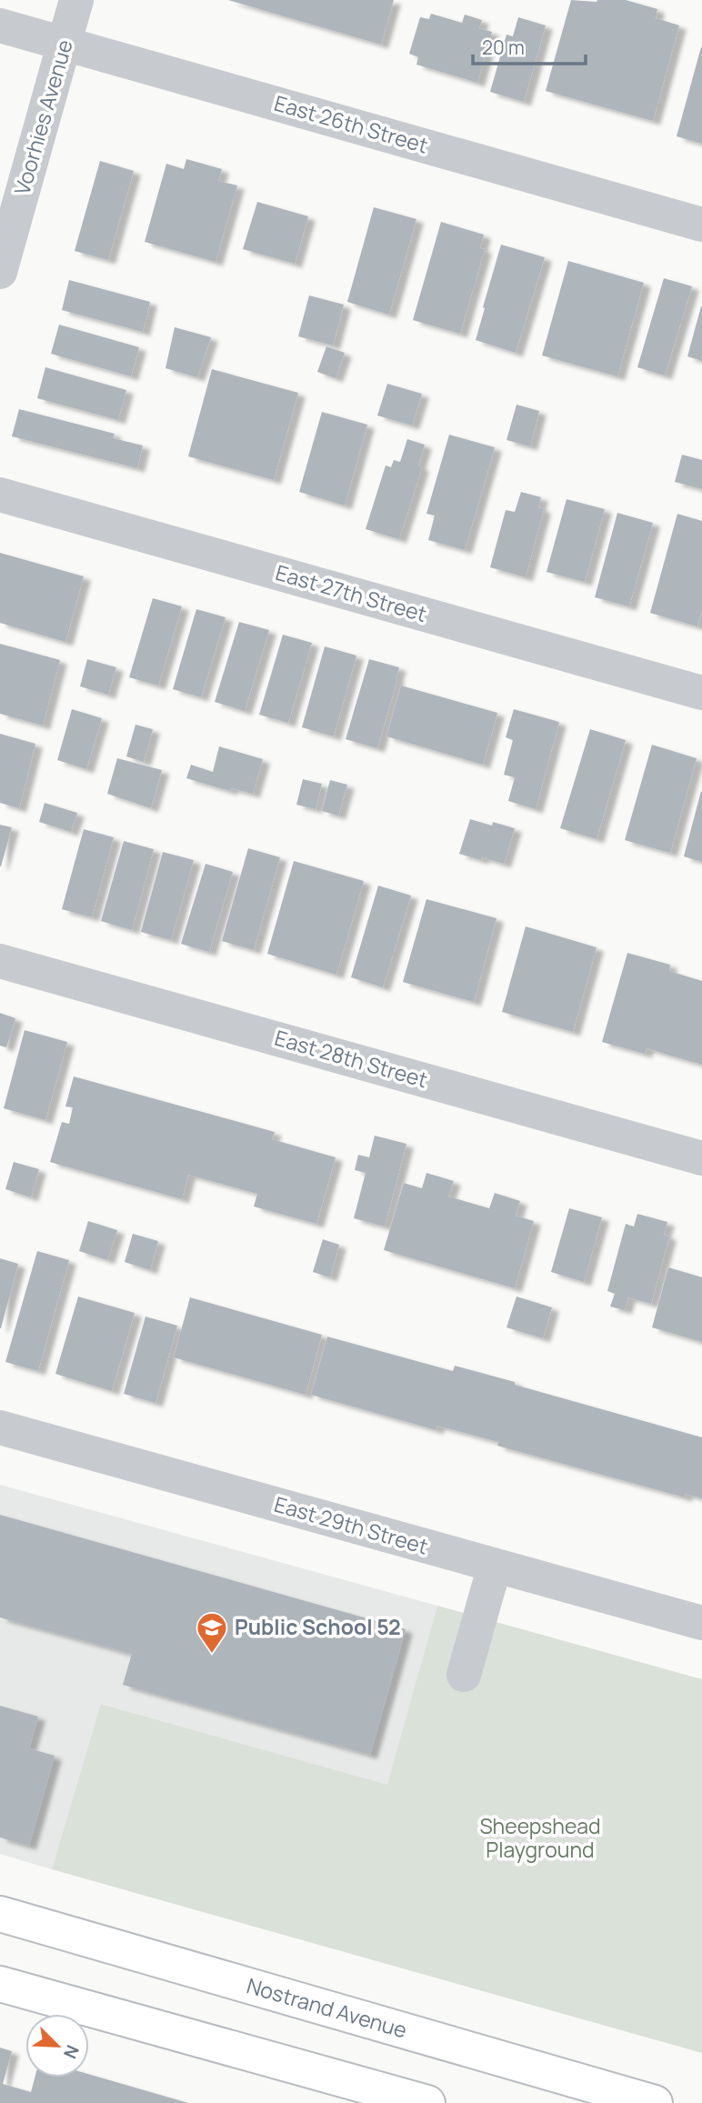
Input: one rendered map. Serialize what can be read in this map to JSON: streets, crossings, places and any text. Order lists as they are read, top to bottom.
{
  "streets": {
    "main road": ["Nostrand Avenue"],
    "street": [
      "Voorhies Avenue",
      "East 26th Street",
      "East 27th Street",
      "East 28th Street",
      "East 29th Street"
    ]
  },
  "crossings": [
    ["Voorhies Avenue", "East 26th Street"]
  ],
  "parks": ["Sheepshead Playground"],
  "places": {
    "school or university": ["Public School 52"]
  },
  "scale_bar": "20 m",
  "north": "bottom right"
}
